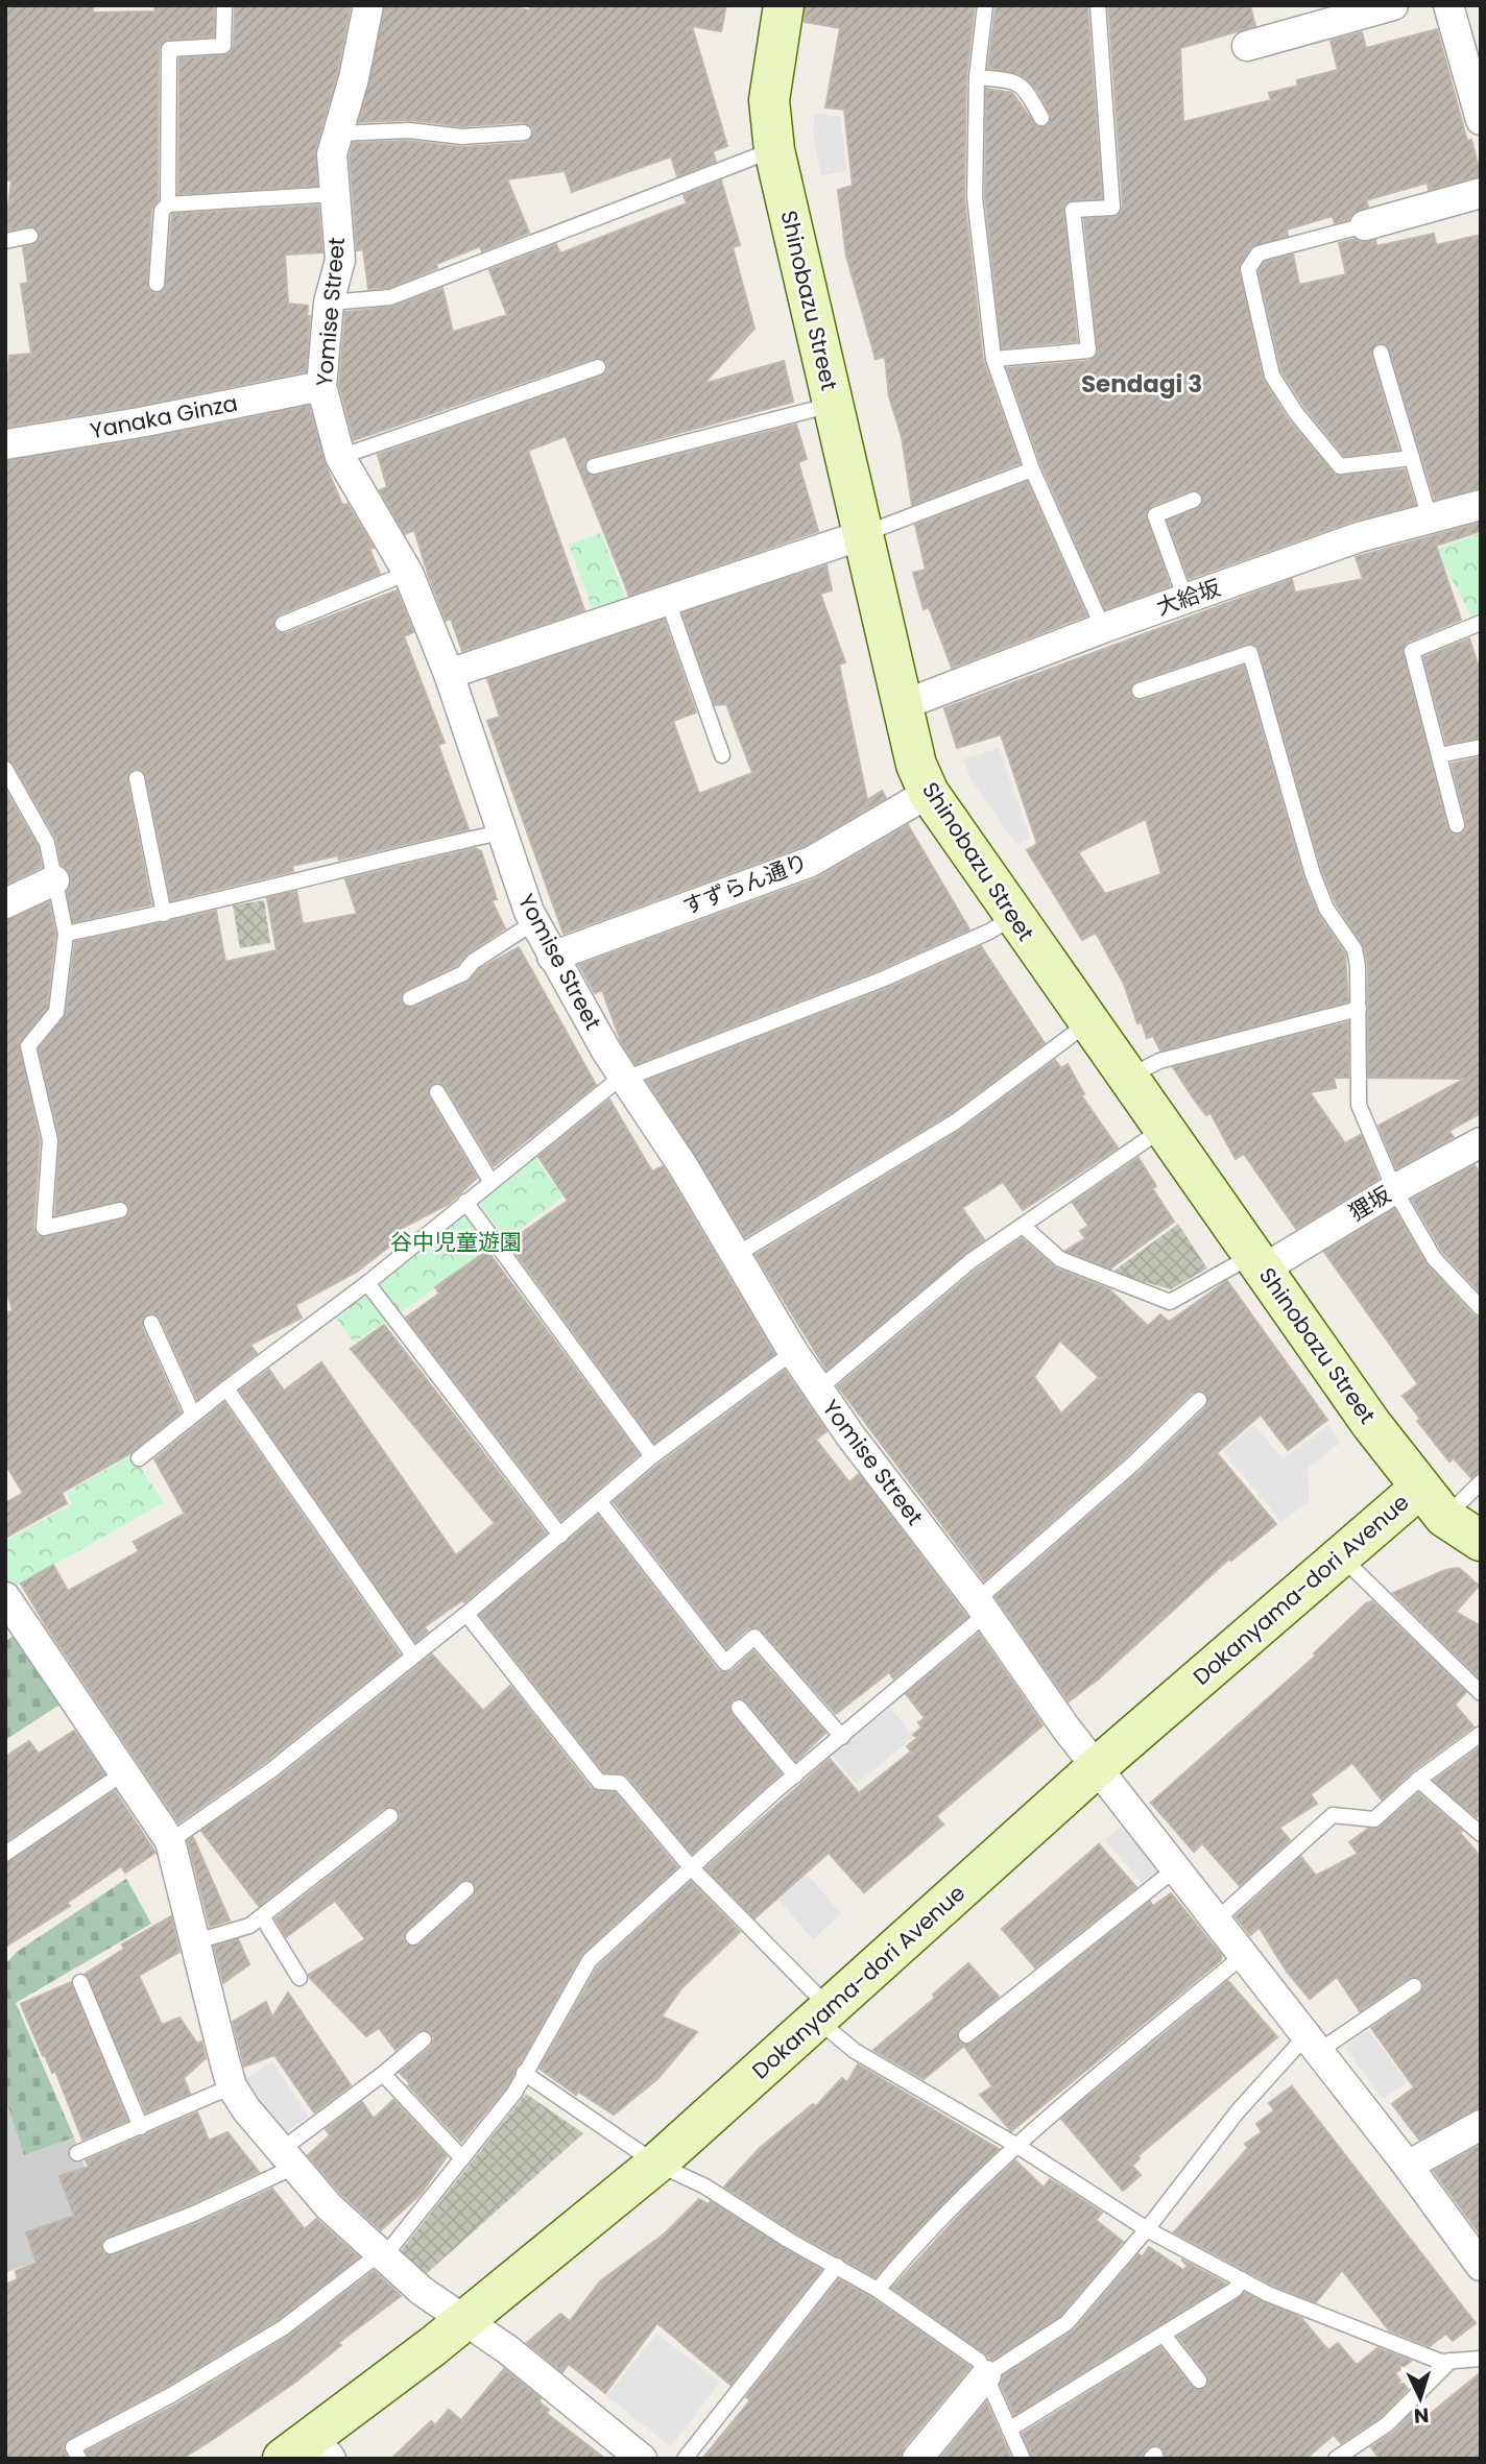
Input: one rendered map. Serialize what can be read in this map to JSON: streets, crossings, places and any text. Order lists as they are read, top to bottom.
{
  "streets": {
    "main road": ["Shinobazu Street", "Dokanyama-dori Avenue"],
    "street": [
      "Yomise Street",
      "Yanaka Ginza",
      "大給坂",
      "すずらん通り",
      "狸坂"
    ]
  },
  "crossings": [
    ["Shinobazu Street", "大給坂"],
    ["Shinobazu Street", "すずらん通り"],
    ["Shinobazu Street", "狸坂"],
    ["Shinobazu Street", "Dokanyama-dori Avenue"],
    ["Yomise Street", "Yanaka Ginza"],
    ["Yomise Street", "すずらん通り"],
    ["Yomise Street", "Dokanyama-dori Avenue"]
  ],
  "districts": ["Sendagi 3"],
  "parks": ["谷中児童遊園"],
  "north": "bottom"
}
